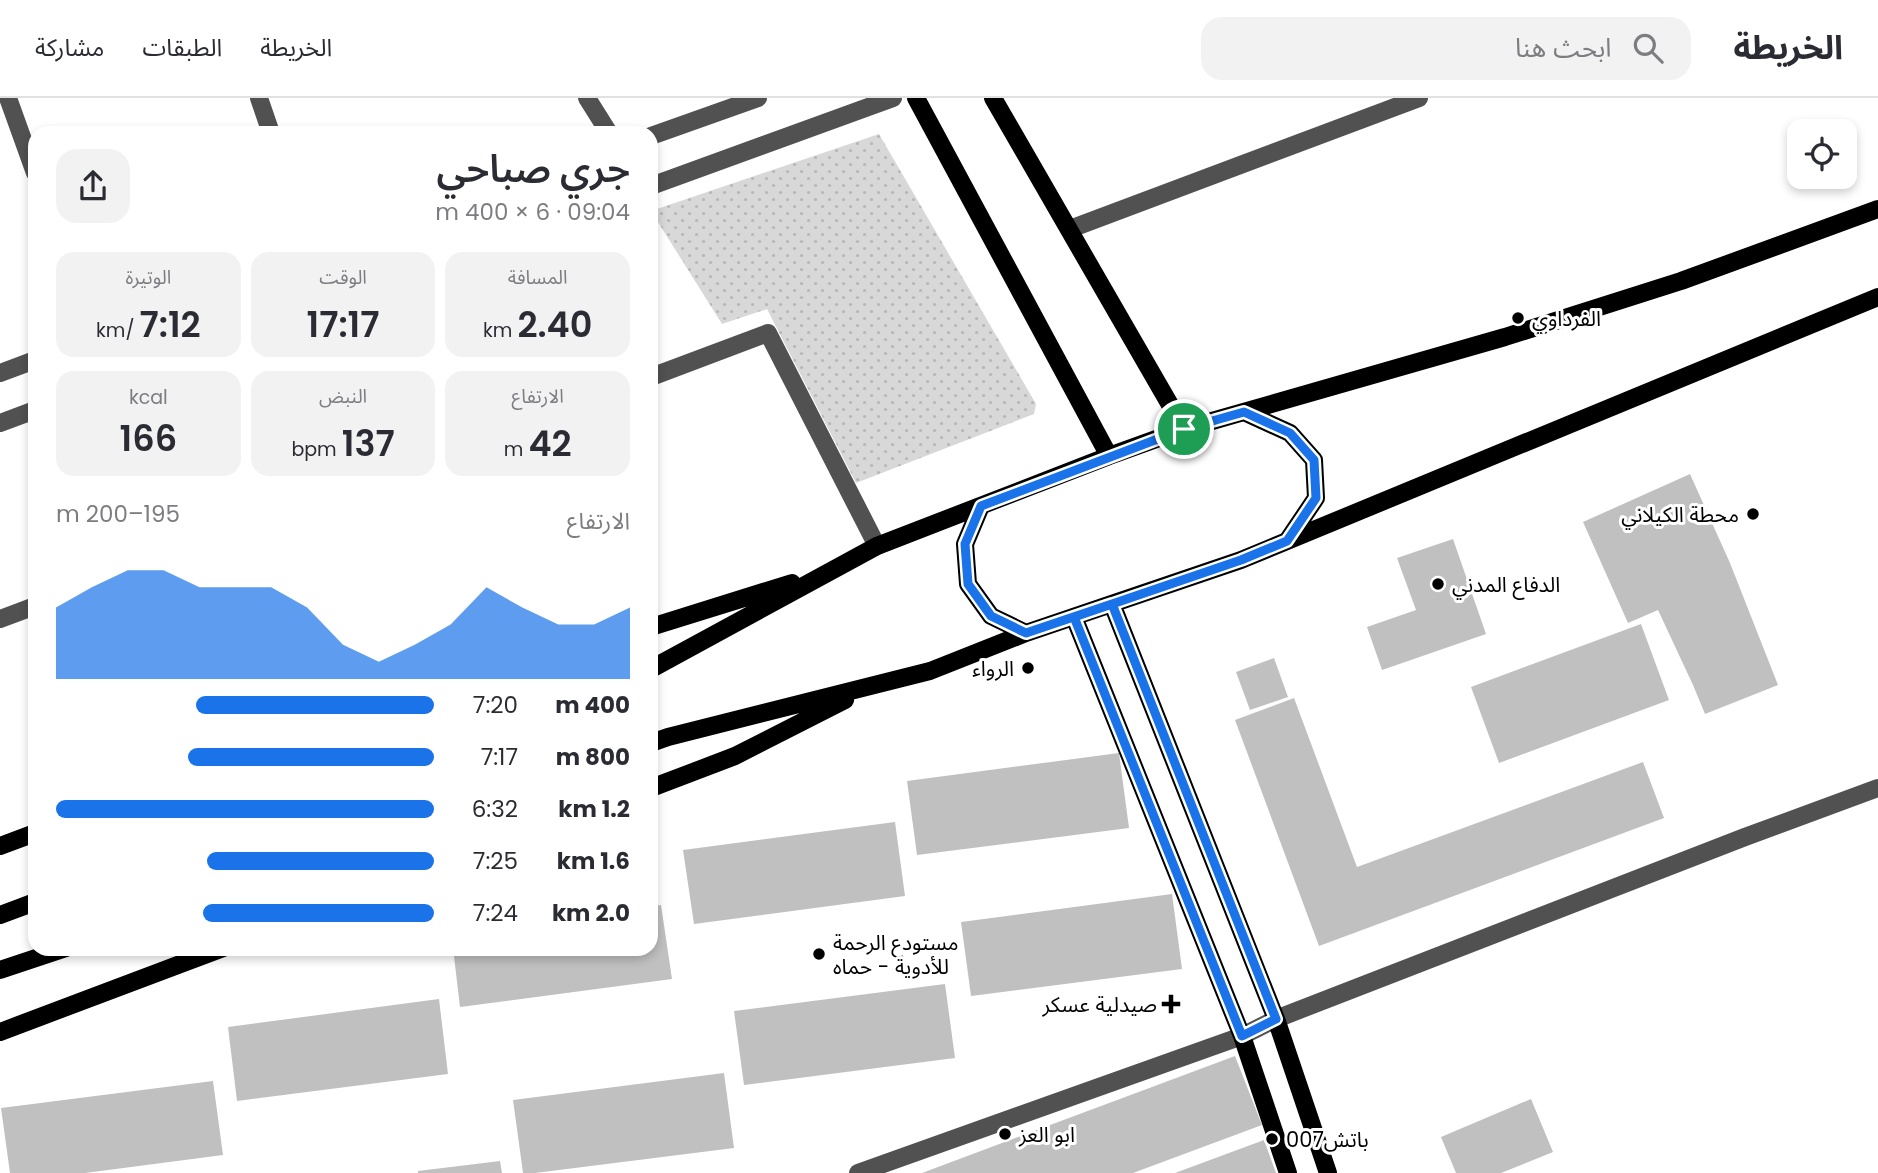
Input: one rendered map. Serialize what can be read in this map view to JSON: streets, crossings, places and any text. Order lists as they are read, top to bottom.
{
  "places": {
    "other": [
      "الفرداوي",
      "محطة الكيلاني",
      "الدفاع المدني",
      "الرواء",
      "مستودع الرحمة للأدوية - حماه",
      "ابو العز",
      "باتش007"
    ],
    "health": ["صيدلية عسكر"]
  },
  "page": {
    "header": "الخريطة",
    "search": "ابحث هنا",
    "nav": ["الخريطة", "الطبقات", "مشاركة"],
    "heading": ["جري صباحي", "09:04 · 6 × 400 m"],
    "stats": [
      ["المسافة", "2.40 km"],
      ["الوقت", "17:17"],
      ["الوتيرة", "7:12 /km"],
      ["الارتفاع", "42 m"],
      ["النبض", "137 bpm"],
      ["kcal", "166"]
    ],
    "chart": ["الارتفاع", "195–200 m"],
    "list": [
      {
        "name": "400 m",
        "note": "7:20"
      },
      {
        "name": "800 m",
        "note": "7:17"
      },
      {
        "name": "1.2 km",
        "note": "6:32"
      },
      {
        "name": "1.6 km",
        "note": "7:25"
      },
      {
        "name": "2.0 km",
        "note": "7:24"
      }
    ]
  }
}
